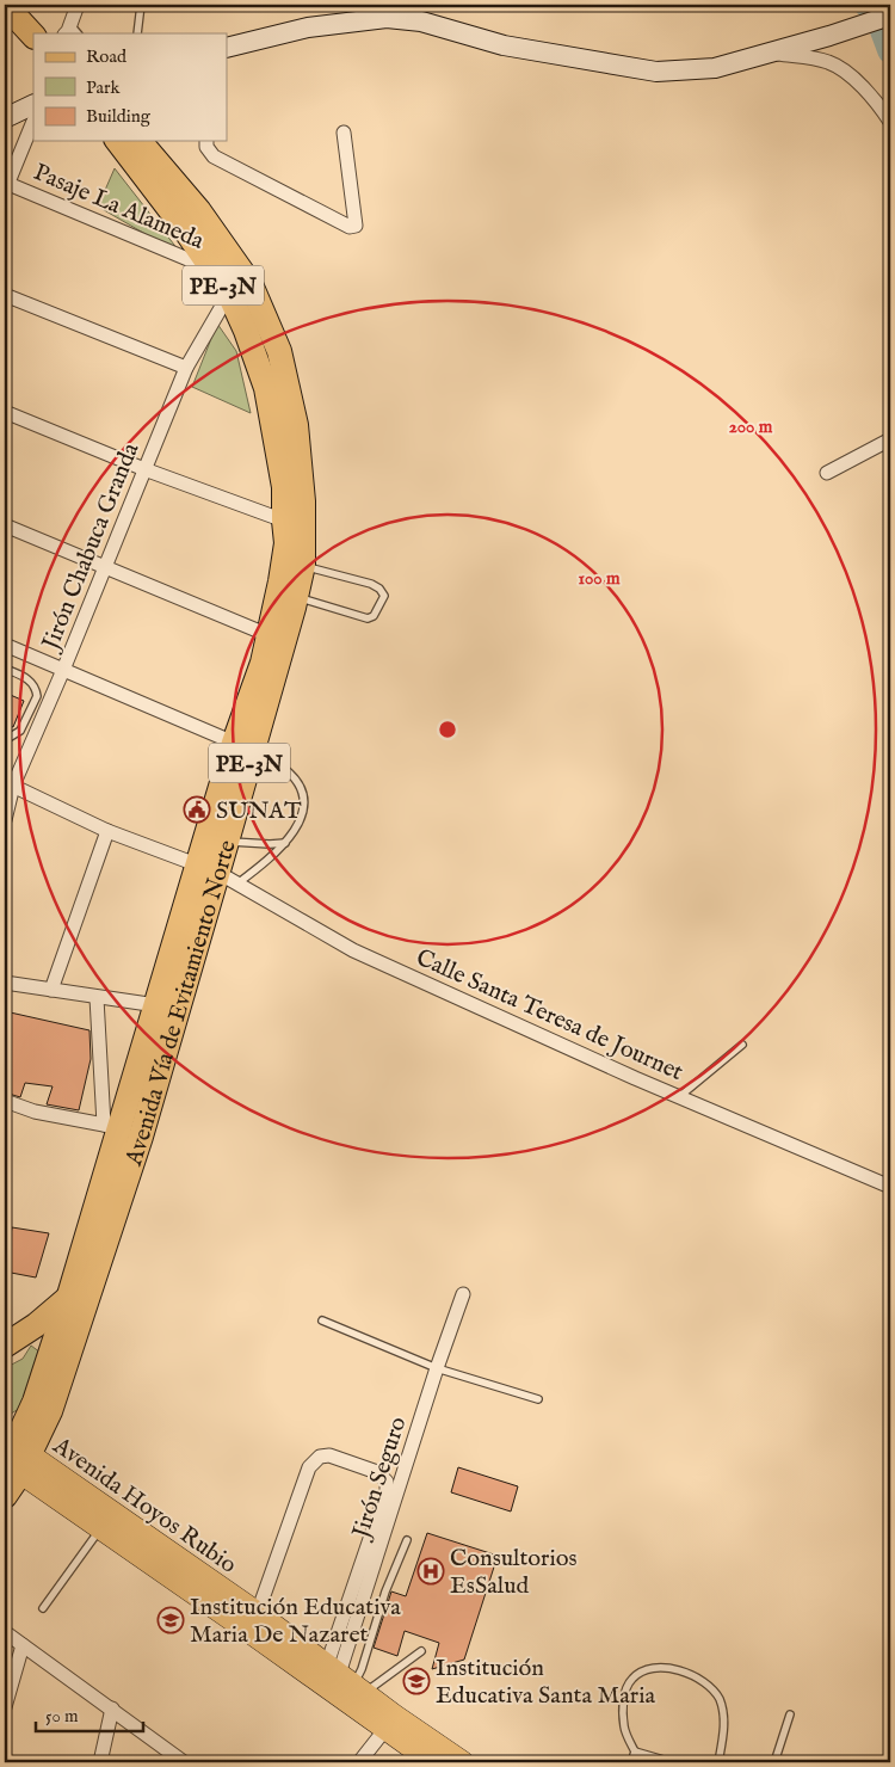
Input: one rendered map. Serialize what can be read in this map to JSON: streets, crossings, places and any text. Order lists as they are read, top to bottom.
{
  "streets": {
    "highway": ["PE-3N", "Avenida Vía de Evitamiento Norte"],
    "main road": ["Avenida Hoyos Rubio"],
    "street": [
      "Pasaje La Alameda",
      "Jirón Chabuca Granda",
      "Calle Santa Teresa de Journet",
      "Jirón Seguro"
    ]
  },
  "crossings": [
    ["Pasaje La Alameda", "Avenida Vía de Evitamiento Norte"],
    ["PE-3N", "Avenida Vía de Evitamiento Norte"],
    ["PE-3N", "Avenida Hoyos Rubio"],
    ["Jirón Chabuca Granda", "Avenida Vía de Evitamiento Norte"],
    ["Jirón Chabuca Granda", "Calle Santa Teresa de Journet"],
    ["Avenida Vía de Evitamiento Norte", "Calle Santa Teresa de Journet"],
    ["Avenida Vía de Evitamiento Norte", "Avenida Hoyos Rubio"],
    ["Jirón Seguro", "Avenida Hoyos Rubio"]
  ],
  "places": {
    "public building": ["SUNAT"],
    "hospital": ["Consultorios EsSalud"],
    "school or university": ["Institución Educativa Maria De Nazaret", "Institución Educativa Santa Maria"]
  },
  "legend": ["Road", "Park", "Building"],
  "scale_bar": "50 m",
  "rings": ["200 m", "100 m"]
}
